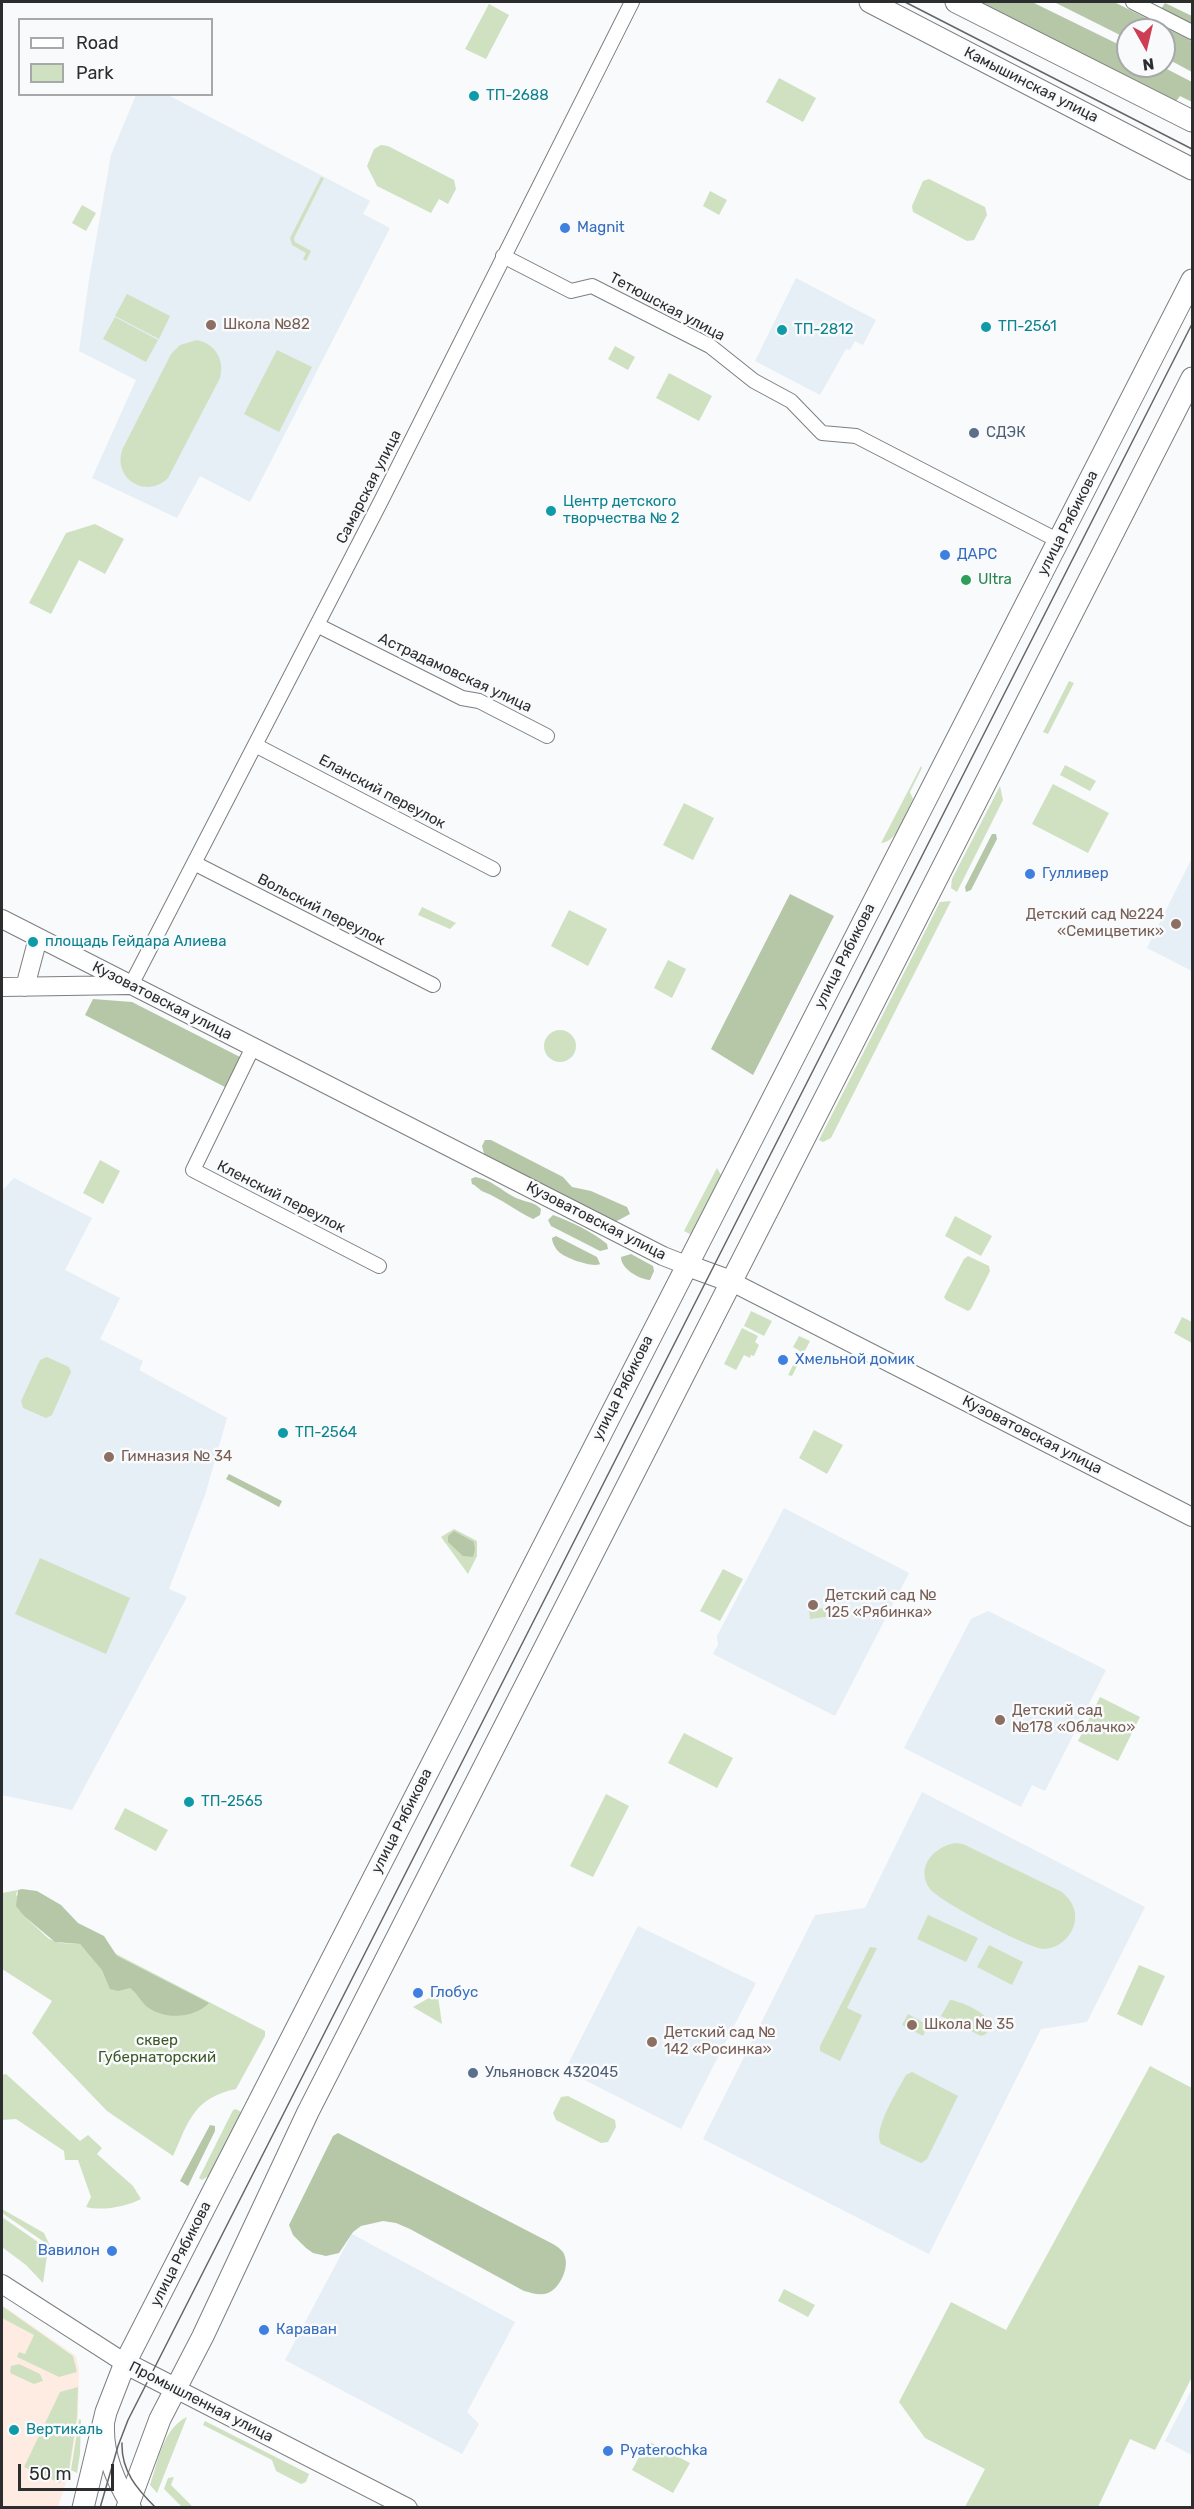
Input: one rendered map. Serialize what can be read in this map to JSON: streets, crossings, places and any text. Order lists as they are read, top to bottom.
{
  "streets": {
    "main road": [
      "Камышинская улица",
      "улица Рябикова",
      "Кузоватовская улица",
      "Промышленная улица"
    ],
    "street": [
      "Тетюшская улица",
      "Самарская улица",
      "Астрадамовская улица",
      "Еланский переулок",
      "Вольский переулок",
      "Кленский переулок"
    ]
  },
  "crossings": [
    ["Тетюшская улица", "Самарская улица"],
    ["Тетюшская улица", "улица Рябикова"],
    ["Самарская улица", "Астрадамовская улица"],
    ["Самарская улица", "Еланский переулок"],
    ["Самарская улица", "Вольский переулок"],
    ["Самарская улица", "Кузоватовская улица"],
    ["улица Рябикова", "Кузоватовская улица"],
    ["улица Рябикова", "Промышленная улица"],
    ["Кузоватовская улица", "Кленский переулок"]
  ],
  "parks": ["сквер Губернаторский"],
  "places": [
    "ТП-2688",
    "Magnit",
    "Школа №82",
    "ТП-2561",
    "ТП-2812",
    "СДЭК",
    "Центр детского творчества № 2",
    "ДАРС",
    "Ultra",
    "Гулливер",
    "Детский сад №224 «Семицветик»",
    "площадь Гейдара Алиева",
    "Хмельной домик",
    "ТП-2564",
    "Гимназия № 34",
    "Детский сад № 125 «Рябинка»",
    "Детский сад №178 «Облачко»",
    "ТП-2565",
    "Глобус",
    "Школа № 35",
    "Детский сад № 142 «Росинка»",
    "Ульяновск 432045",
    "Вавилон",
    "Караван",
    "Вертикаль",
    "Pyaterochka"
  ],
  "legend": ["Road", "Park"],
  "scale_bar": "50 m",
  "north": "bottom"
}
